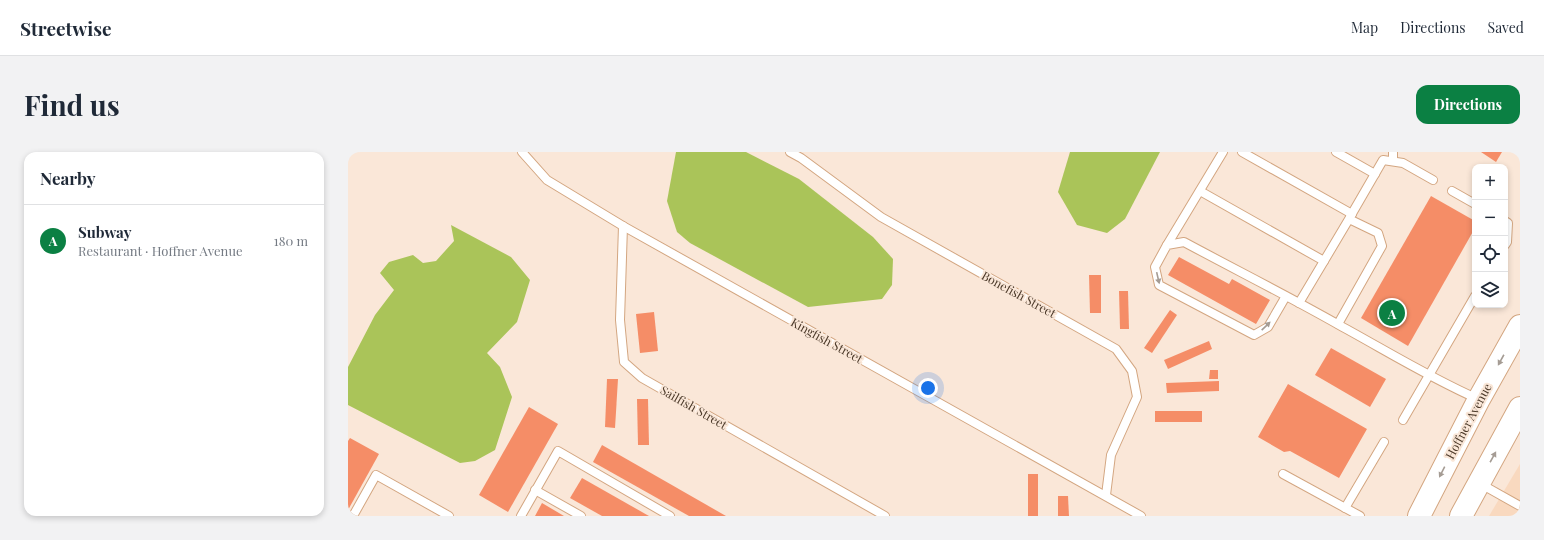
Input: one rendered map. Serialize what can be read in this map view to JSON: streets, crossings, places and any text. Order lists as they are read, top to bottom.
{
  "streets": {
    "main road": ["Hoffner Avenue"],
    "lane": ["Bonefish Street", "Kingfish Street", "Sailfish Street"]
  },
  "crossings": [
    ["Bonefish Street", "Kingfish Street"],
    ["Kingfish Street", "Sailfish Street"]
  ],
  "page": {
    "header": "Streetwise",
    "nav": ["Map", "Directions", "Saved"],
    "buttons": "Directions",
    "title": "Find us",
    "heading": "Nearby",
    "map_buttons": ["+", "−"],
    "list": [
      {
        "mark": "A",
        "name": "Subway",
        "note": "Restaurant · Hoffner Avenue",
        "value": "180 m"
      }
    ],
    "pins": "A"
  }
}
